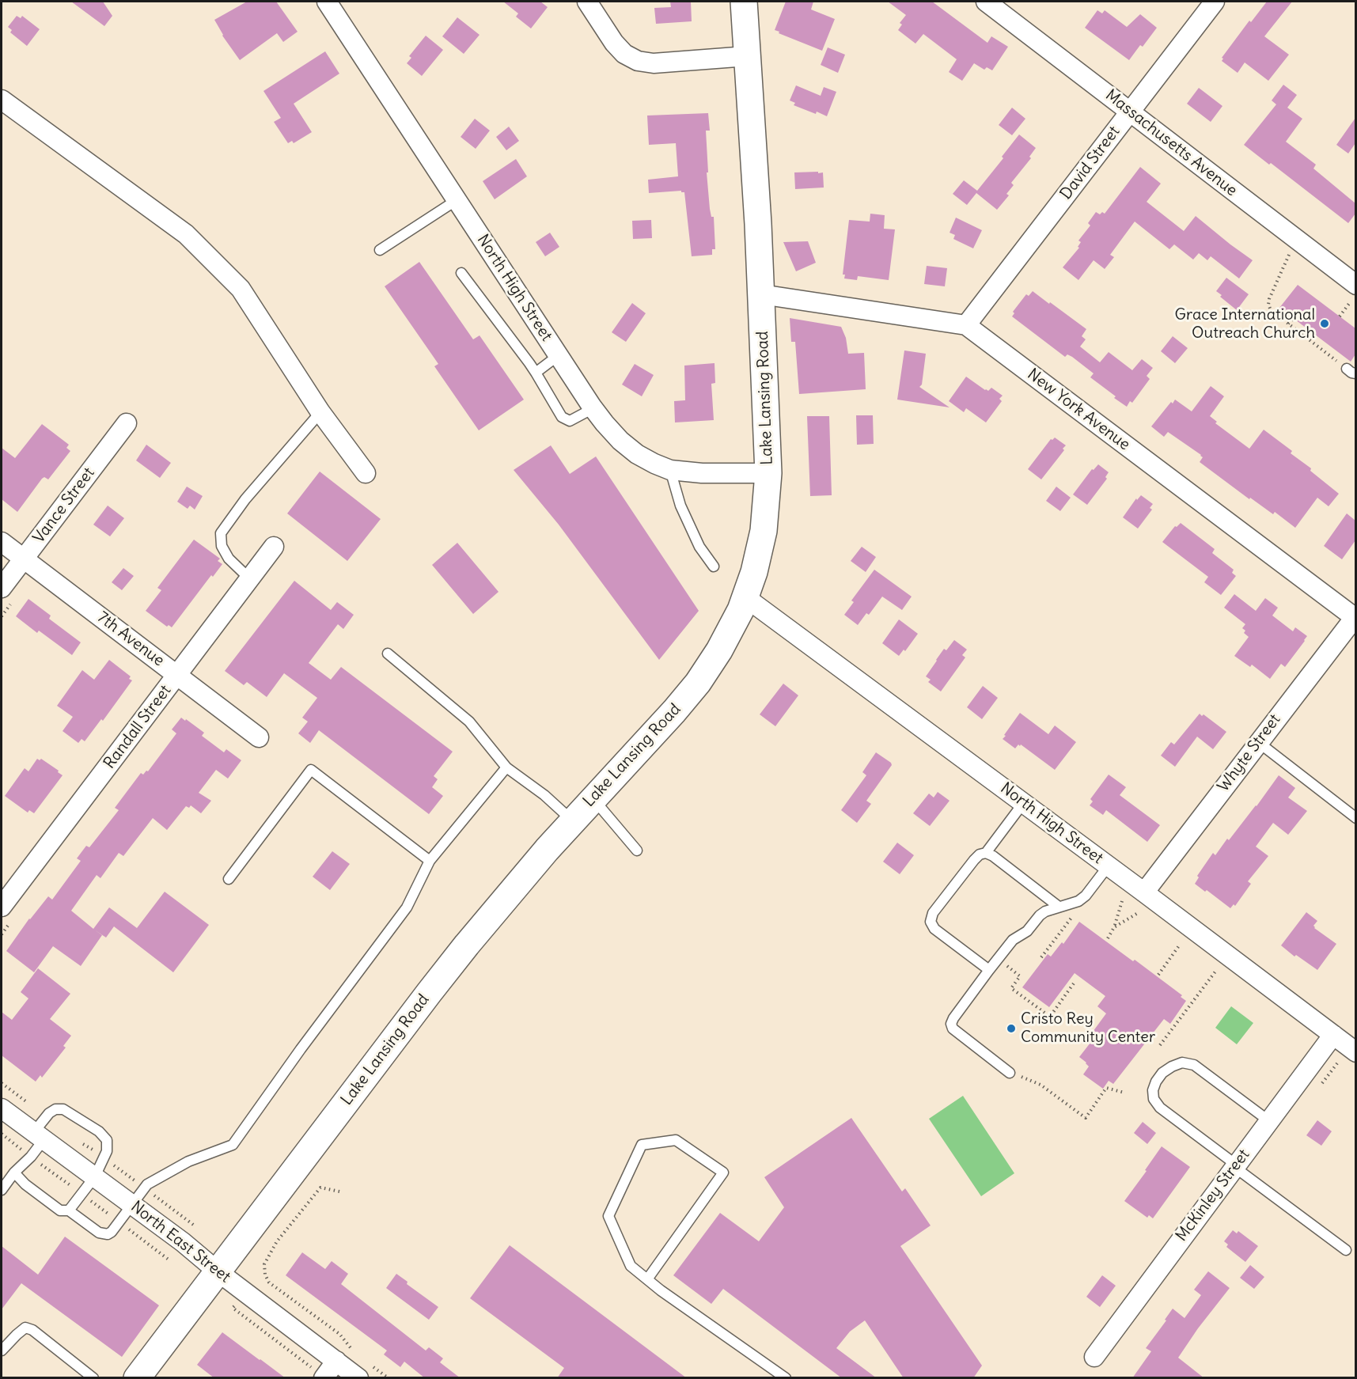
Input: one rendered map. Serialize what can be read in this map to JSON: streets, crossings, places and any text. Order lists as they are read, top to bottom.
{
  "streets": {
    "main road": ["Lake Lansing Road"],
    "street": [
      "Massachusetts Avenue",
      "David Street",
      "North High Street",
      "New York Avenue",
      "Vance Street",
      "7th Avenue",
      "Randall Street",
      "Whyte Street",
      "McKinley Street",
      "North East Street"
    ]
  },
  "crossings": [
    ["Massachusetts Avenue", "David Street"],
    ["David Street", "New York Avenue"],
    ["North High Street", "Lake Lansing Road"],
    ["North High Street", "Whyte Street"],
    ["North High Street", "McKinley Street"],
    ["Lake Lansing Road", "New York Avenue"],
    ["Lake Lansing Road", "North East Street"],
    ["New York Avenue", "Whyte Street"],
    ["Vance Street", "7th Avenue"],
    ["7th Avenue", "Randall Street"]
  ],
  "places": ["Grace International Outreach Church", "Cristo Rey Community Center"]
}
